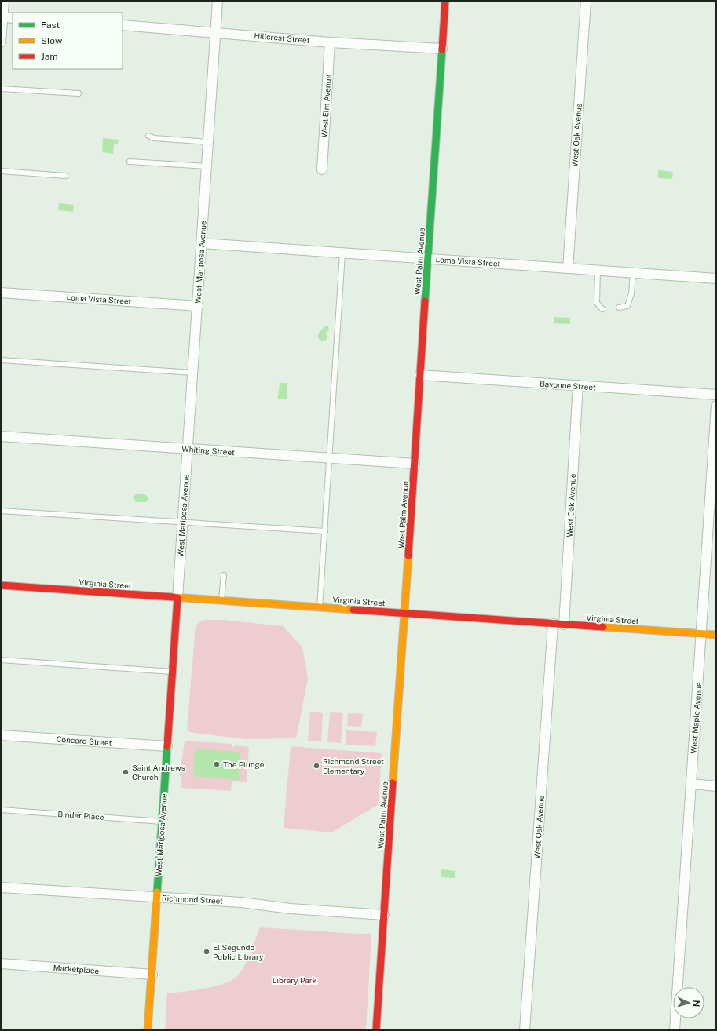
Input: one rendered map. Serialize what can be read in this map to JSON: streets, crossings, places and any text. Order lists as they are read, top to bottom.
{
  "streets": {
    "street": [
      "Hillcrest Street",
      "West Elm Avenue",
      "West Oak Avenue",
      "West Palm Avenue",
      "Loma Vista Street",
      "West Mariposa Avenue",
      "Bayonne Street",
      "Whiting Street",
      "Virginia Street",
      "West Maple Avenue",
      "Concord Street",
      "Richmond Street",
      "Marketplace"
    ],
    "lane": ["Binder Place"]
  },
  "crossings": [
    ["Hillcrest Street", "West Elm Avenue"],
    ["Hillcrest Street", "West Palm Avenue"],
    ["Hillcrest Street", "West Mariposa Avenue"],
    ["West Oak Avenue", "Loma Vista Street"],
    ["West Oak Avenue", "Bayonne Street"],
    ["West Oak Avenue", "Virginia Street"],
    ["West Palm Avenue", "Loma Vista Street"],
    ["West Palm Avenue", "Bayonne Street"],
    ["West Palm Avenue", "Whiting Street"],
    ["West Palm Avenue", "Virginia Street"],
    ["West Palm Avenue", "Richmond Street"],
    ["Loma Vista Street", "West Mariposa Avenue"],
    ["West Mariposa Avenue", "Whiting Street"],
    ["West Mariposa Avenue", "Virginia Street"],
    ["West Mariposa Avenue", "Concord Street"],
    ["West Mariposa Avenue", "Binder Place"],
    ["West Mariposa Avenue", "Richmond Street"],
    ["West Mariposa Avenue", "Marketplace"],
    ["Virginia Street", "West Maple Avenue"]
  ],
  "parks": ["Library Park"],
  "places": [
    "The Plunge",
    "Richmond Street Elementary",
    "Saint Andrews Church",
    "El Segundo Public Library"
  ],
  "legend": ["Fast", "Slow", "Jam"],
  "north": "right"
}
